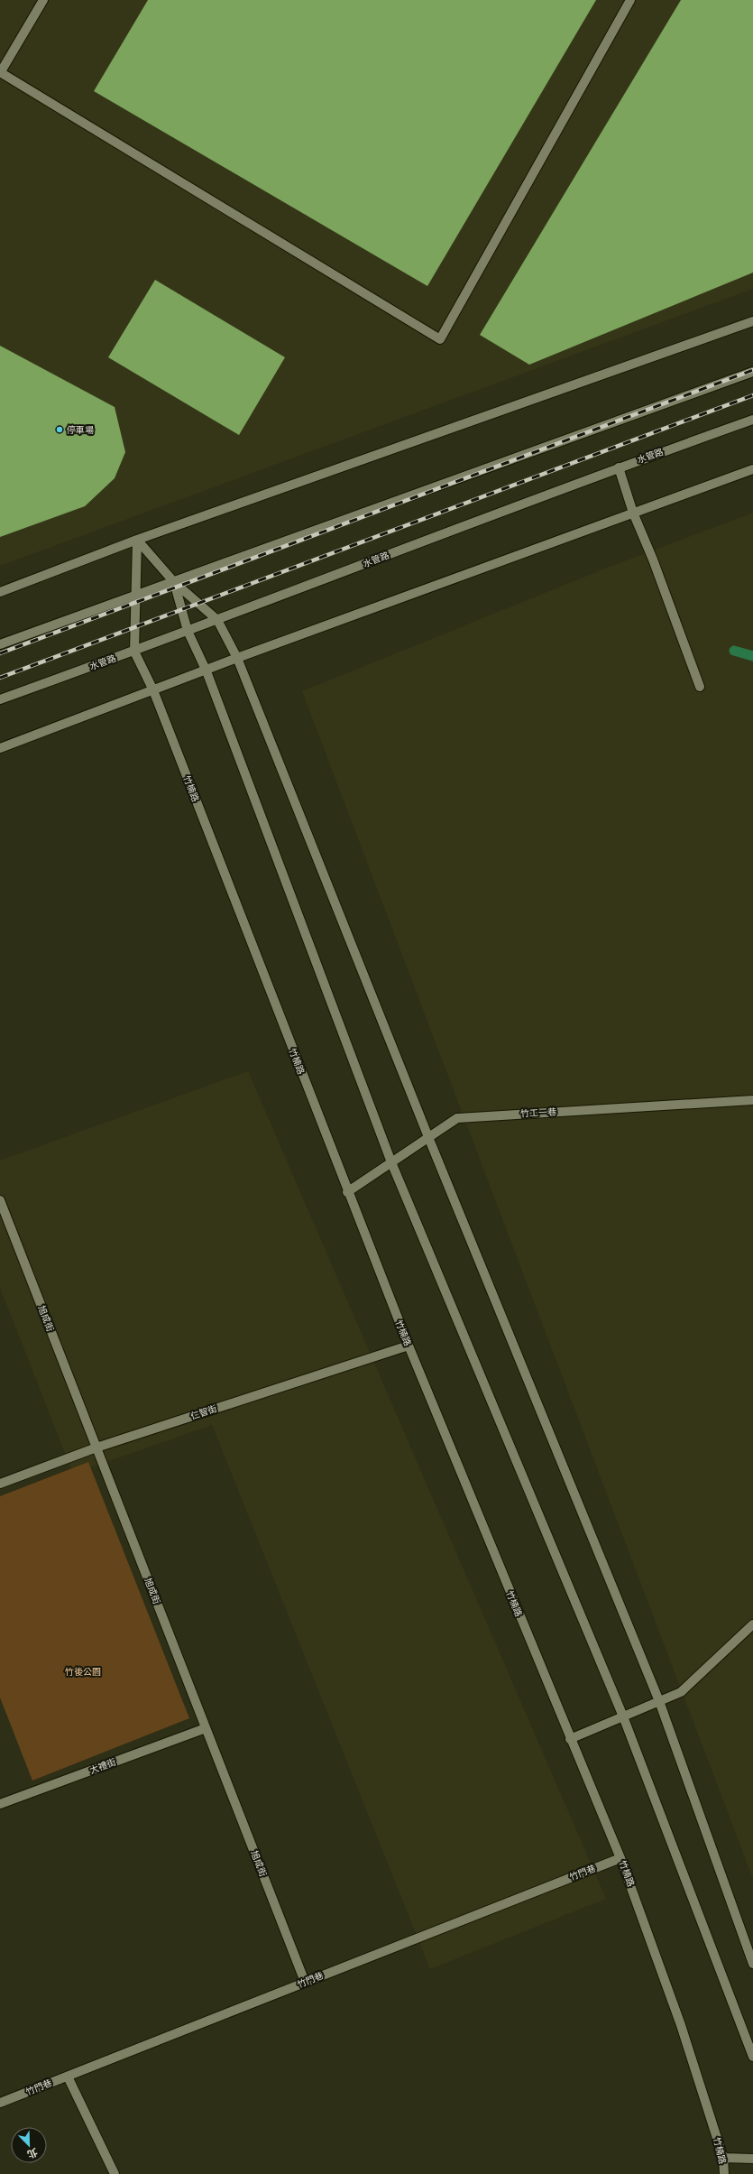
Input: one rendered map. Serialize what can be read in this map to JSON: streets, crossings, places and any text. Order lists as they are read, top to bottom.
{
  "streets": {
    "street": [
      "水管路",
      "竹楠路",
      "竹工一巷",
      "旭成街",
      "仁智街",
      "大禮街",
      "竹門巷"
    ]
  },
  "crossings": [
    ["水管路", "竹楠路"],
    ["竹楠路", "竹工一巷"],
    ["竹楠路", "仁智街"],
    ["竹楠路", "竹門巷"],
    ["旭成街", "仁智街"],
    ["旭成街", "大禮街"],
    ["旭成街", "竹門巷"]
  ],
  "parks": ["竹後公園"],
  "places": ["停車場"],
  "north": "bottom right"
}
